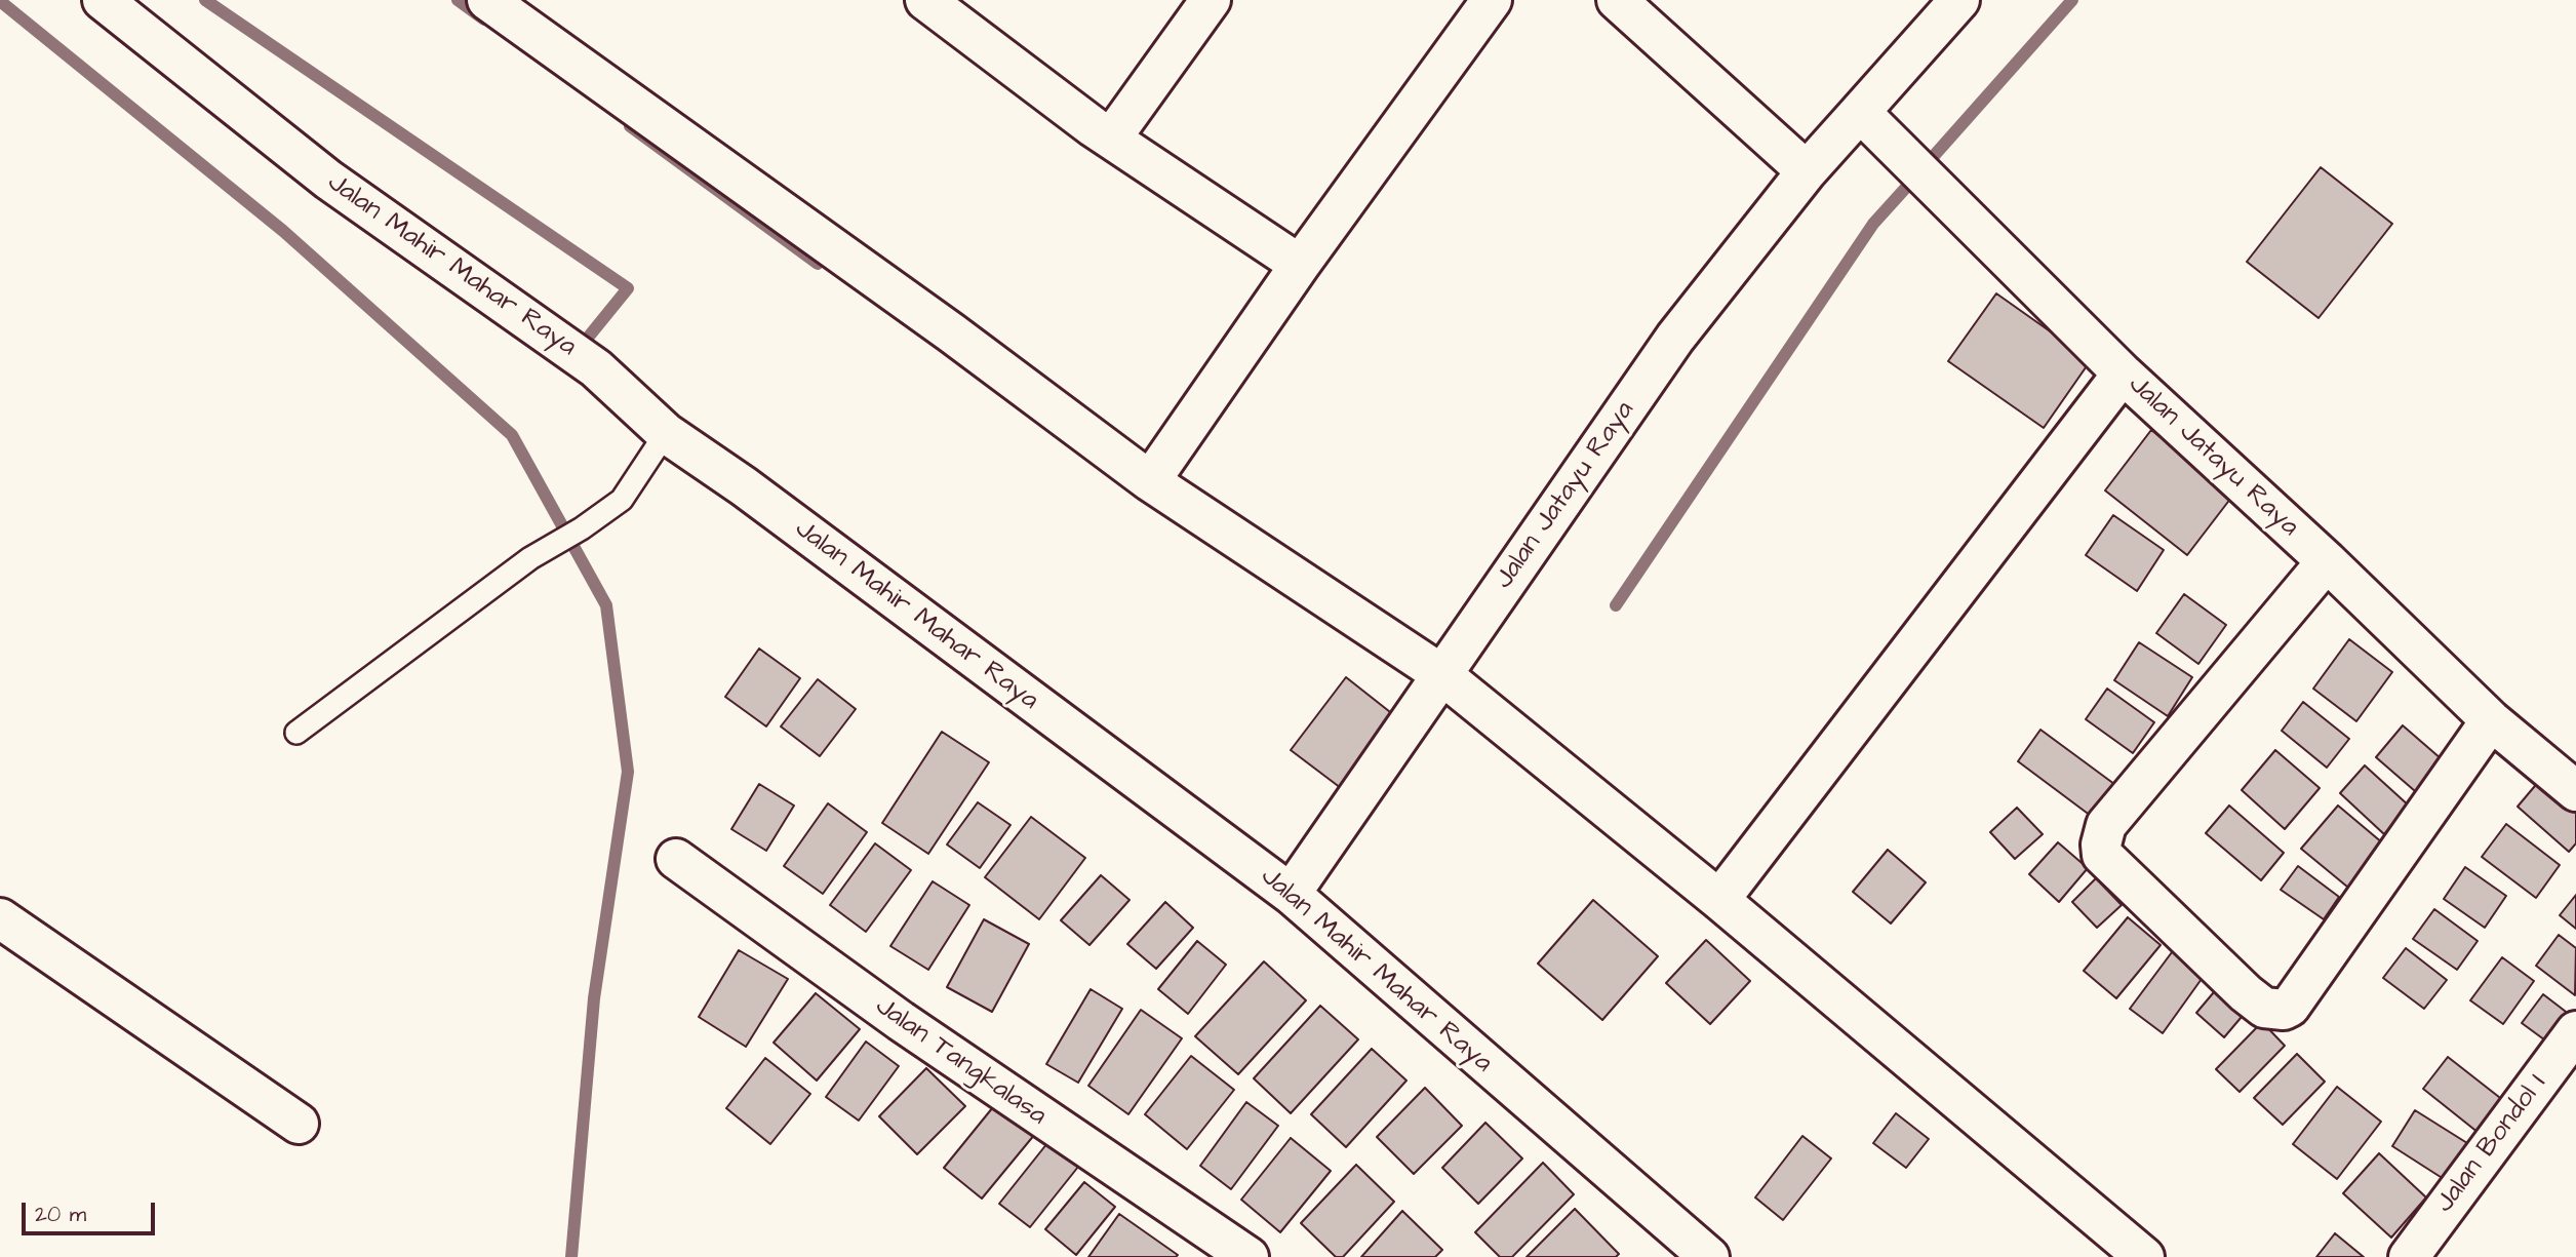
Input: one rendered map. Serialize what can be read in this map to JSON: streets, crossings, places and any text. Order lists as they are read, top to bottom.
{
  "streets": {
    "street": [
      "Jalan Mahir Mahar Raya",
      "Jalan Jatayu Raya",
      "Jalan Tangkalasa",
      "Jalan Bondol I"
    ]
  },
  "crossings": [
    ["Jalan Mahir Mahar Raya", "Jalan Jatayu Raya"]
  ],
  "scale_bar": "20 m"
}
